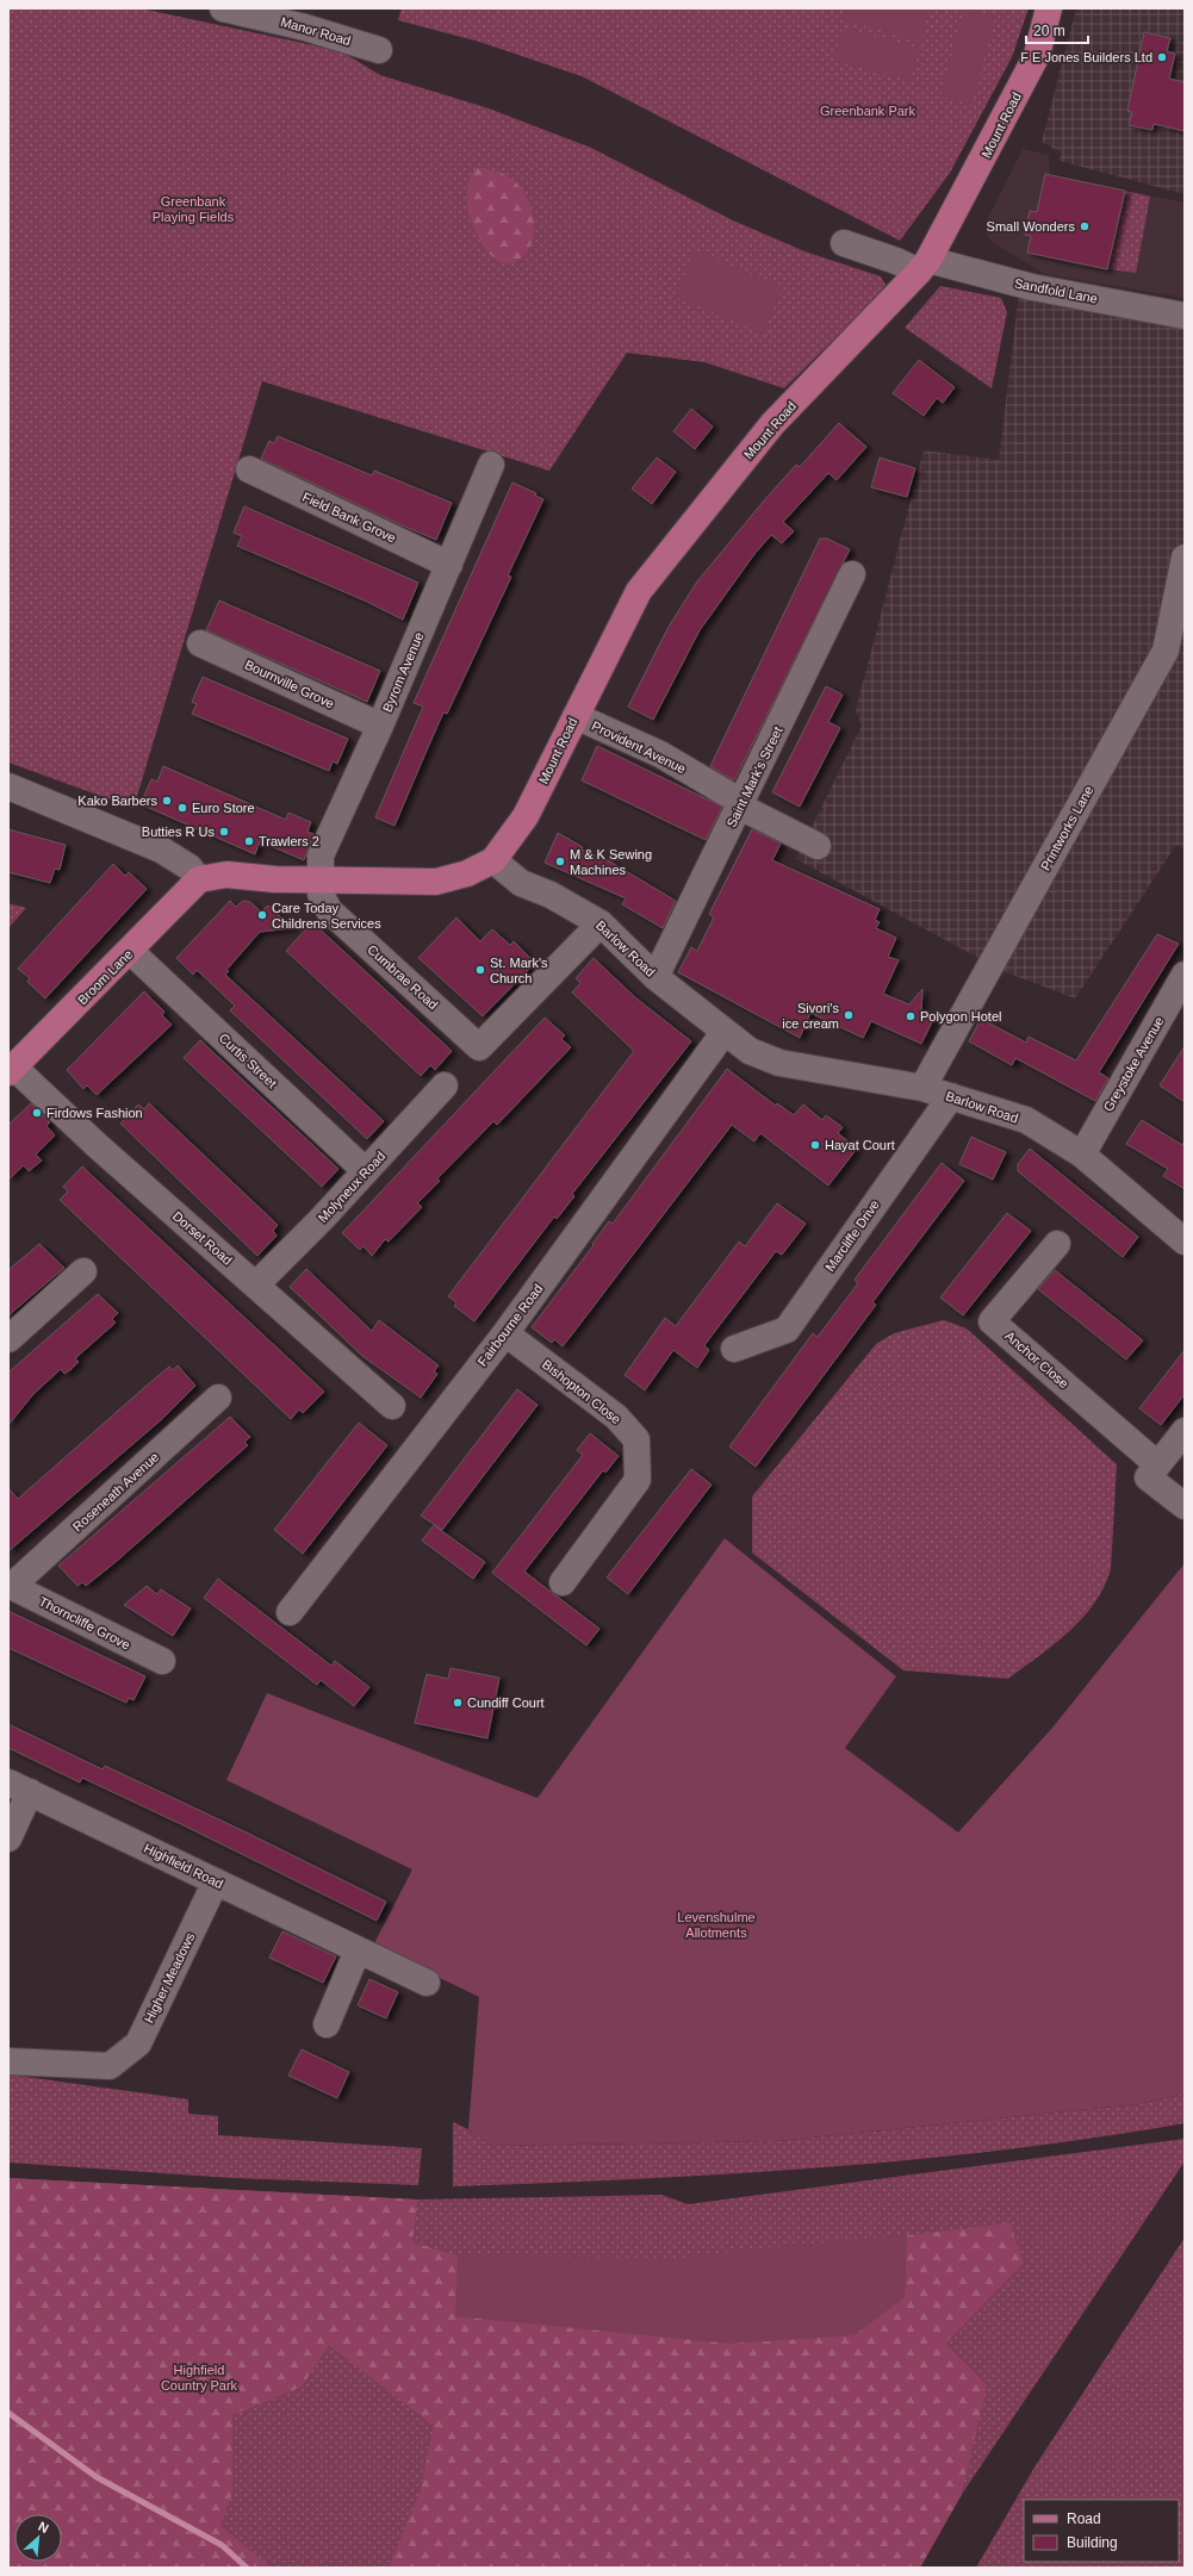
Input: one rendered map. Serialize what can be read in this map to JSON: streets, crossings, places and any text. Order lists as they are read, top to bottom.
{
  "streets": {
    "main road": ["Mount Road", "Broom Lane"],
    "street": [
      "Manor Road",
      "Sandfold Lane",
      "Field Bank Grove",
      "Byrom Avenue",
      "Bournville Grove",
      "Provident Avenue",
      "Saint Mark's Street",
      "Printworks Lane",
      "Barlow Road",
      "Cumbrae Road",
      "Curtis Street",
      "Greystoke Avenue",
      "Molyneux Road",
      "Marcliffe Drive",
      "Dorset Road",
      "Fairbourne Road",
      "Anchor Close",
      "Bishopton Close",
      "Roseneath Avenue",
      "Thorncliffe Grove",
      "Highfield Road",
      "Higher Meadows"
    ]
  },
  "crossings": [
    ["Mount Road", "Sandfold Lane"],
    ["Mount Road", "Provident Avenue"],
    ["Mount Road", "Barlow Road"],
    ["Field Bank Grove", "Byrom Avenue"],
    ["Byrom Avenue", "Bournville Grove"],
    ["Byrom Avenue", "Cumbrae Road"],
    ["Provident Avenue", "Saint Mark's Street"],
    ["Saint Mark's Street", "Barlow Road"],
    ["Printworks Lane", "Barlow Road"],
    ["Barlow Road", "Cumbrae Road"],
    ["Barlow Road", "Greystoke Avenue"],
    ["Barlow Road", "Marcliffe Drive"],
    ["Barlow Road", "Fairbourne Road"],
    ["Broom Lane", "Curtis Street"],
    ["Broom Lane", "Dorset Road"],
    ["Curtis Street", "Molyneux Road"],
    ["Molyneux Road", "Dorset Road"],
    ["Fairbourne Road", "Bishopton Close"],
    ["Roseneath Avenue", "Thorncliffe Grove"],
    ["Highfield Road", "Higher Meadows"]
  ],
  "parks": [
    "Greenbank Park",
    "Greenbank Playing Fields",
    "Levenshulme Allotments",
    "Highfield Country Park"
  ],
  "places": [
    "F E Jones Builders Ltd",
    "Small Wonders",
    "Kako Barbers",
    "Euro Store",
    "Butties R Us",
    "Trawlers 2",
    "M & K Sewing Machines",
    "Care Today Childrens Services",
    "St. Mark's Church",
    "Sivori's ice cream",
    "Polygon Hotel",
    "Firdows Fashion",
    "Hayat Court",
    "Cundiff Court"
  ],
  "legend": ["Road", "Building"],
  "scale_bar": "20 m",
  "north": "top right"
}
